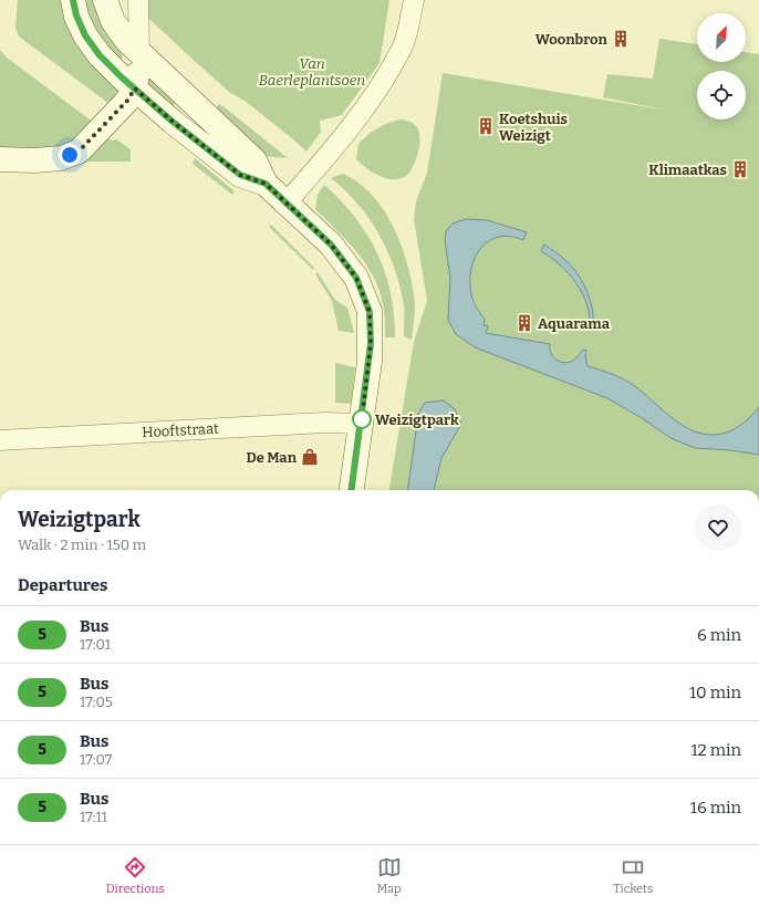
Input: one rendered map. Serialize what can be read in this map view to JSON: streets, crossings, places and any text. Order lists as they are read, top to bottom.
{
  "streets": {
    "street": ["Hooftstraat"]
  },
  "parks": ["Van Baerleplantsoen"],
  "places": {
    "building": [
      "Woonbron",
      "Koetshuis Weizigt",
      "Klimaatkas",
      "Aquarama"
    ],
    "other": ["Weizigtpark"],
    "shop": ["De Man"]
  },
  "lines": ["bus line 5"],
  "north": "top right",
  "page": {
    "heading": [
      ["Weizigtpark", "Walk · 2 min · 150 m"],
      "Departures"
    ],
    "list": [
      {
        "mark": "5",
        "name": "Bus",
        "note": "17:01",
        "value": "6 min"
      },
      {
        "mark": "5",
        "name": "Bus",
        "note": "17:05",
        "value": "10 min"
      },
      {
        "mark": "5",
        "name": "Bus",
        "note": "17:07",
        "value": "12 min"
      },
      {
        "mark": "5",
        "name": "Bus",
        "note": "17:11",
        "value": "16 min"
      }
    ],
    "tabs": ["Directions", "Map", "Tickets"]
  }
}
